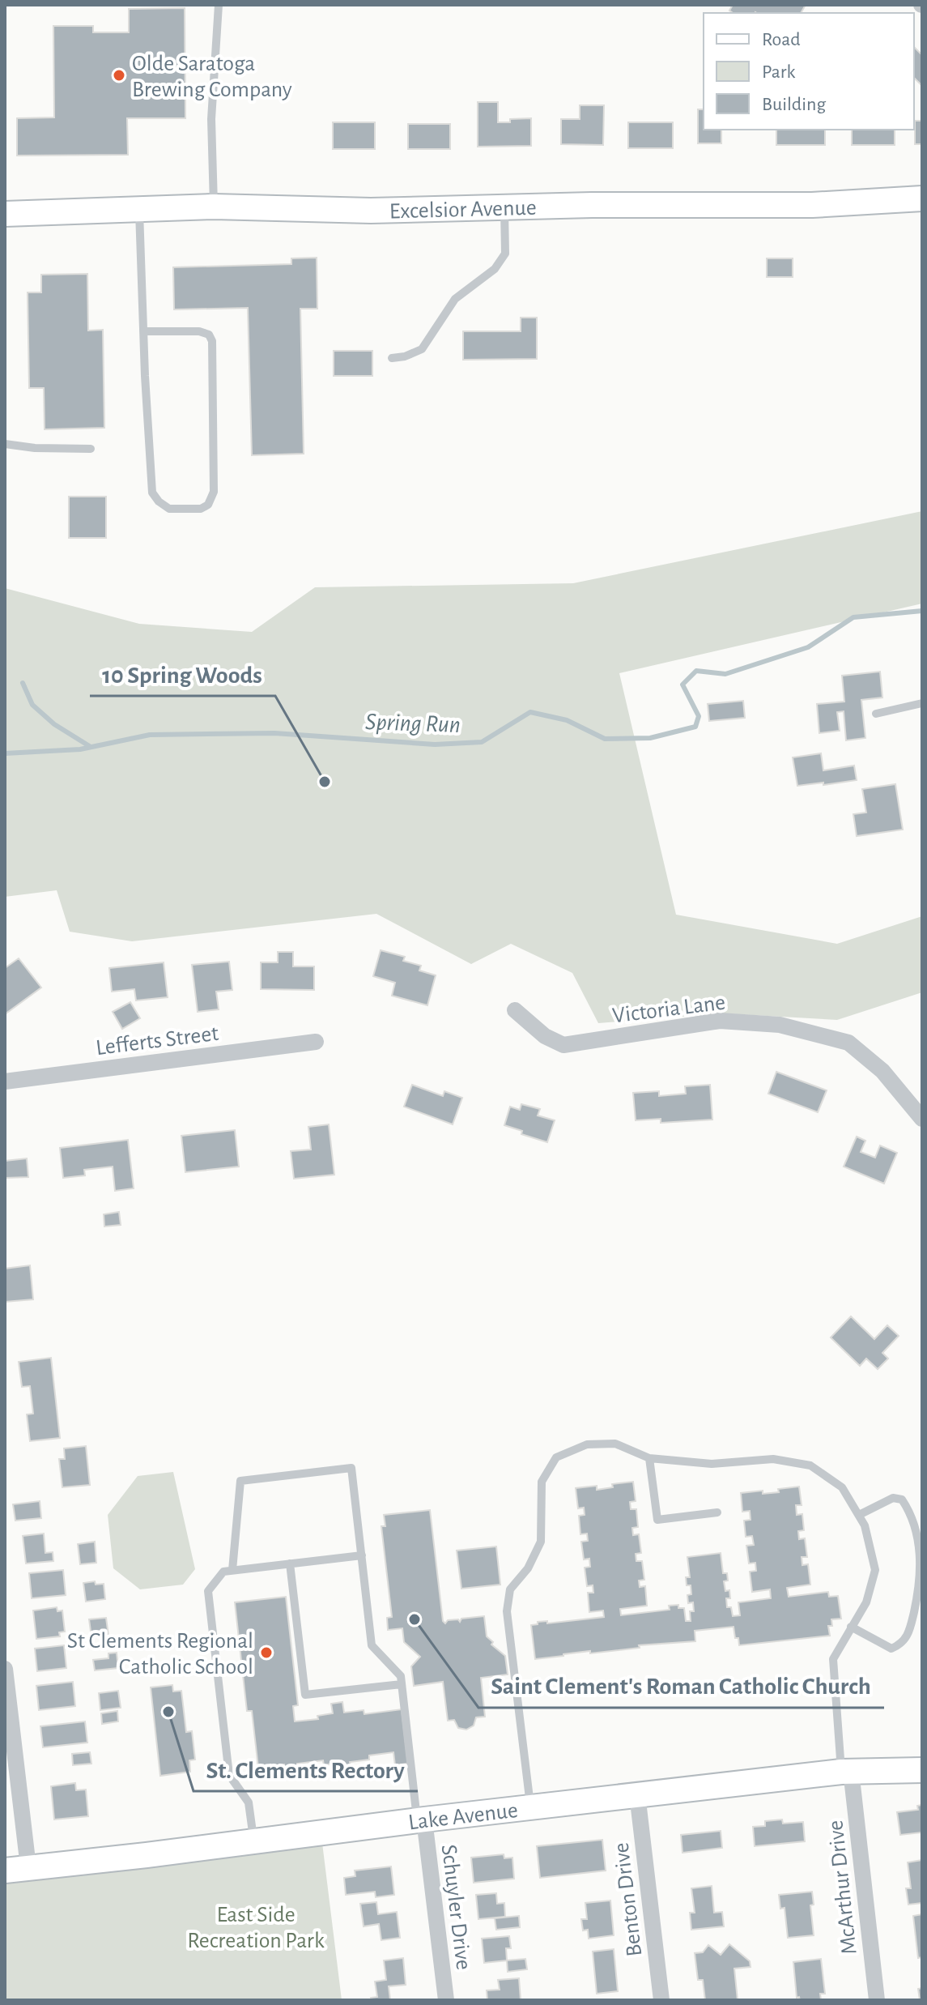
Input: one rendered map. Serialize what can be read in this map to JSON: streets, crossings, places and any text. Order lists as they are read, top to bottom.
{
  "streets": {
    "street": [
      "Excelsior Avenue",
      "Victoria Lane",
      "Lefferts Street",
      "Lake Avenue",
      "McArthur Drive",
      "Benton Drive",
      "Schuyler Drive"
    ]
  },
  "crossings": [
    ["Lake Avenue", "McArthur Drive"],
    ["Lake Avenue", "Benton Drive"],
    ["Lake Avenue", "Schuyler Drive"]
  ],
  "water": ["Spring Run"],
  "parks": ["East Side Recreation Park"],
  "places": [
    "Olde Saratoga Brewing Company",
    "10 Spring Woods",
    "Saint Clement's Roman Catholic Church",
    "St Clements Regional Catholic School",
    "St. Clements Rectory"
  ],
  "legend": ["Road", "Park", "Building"]
}
